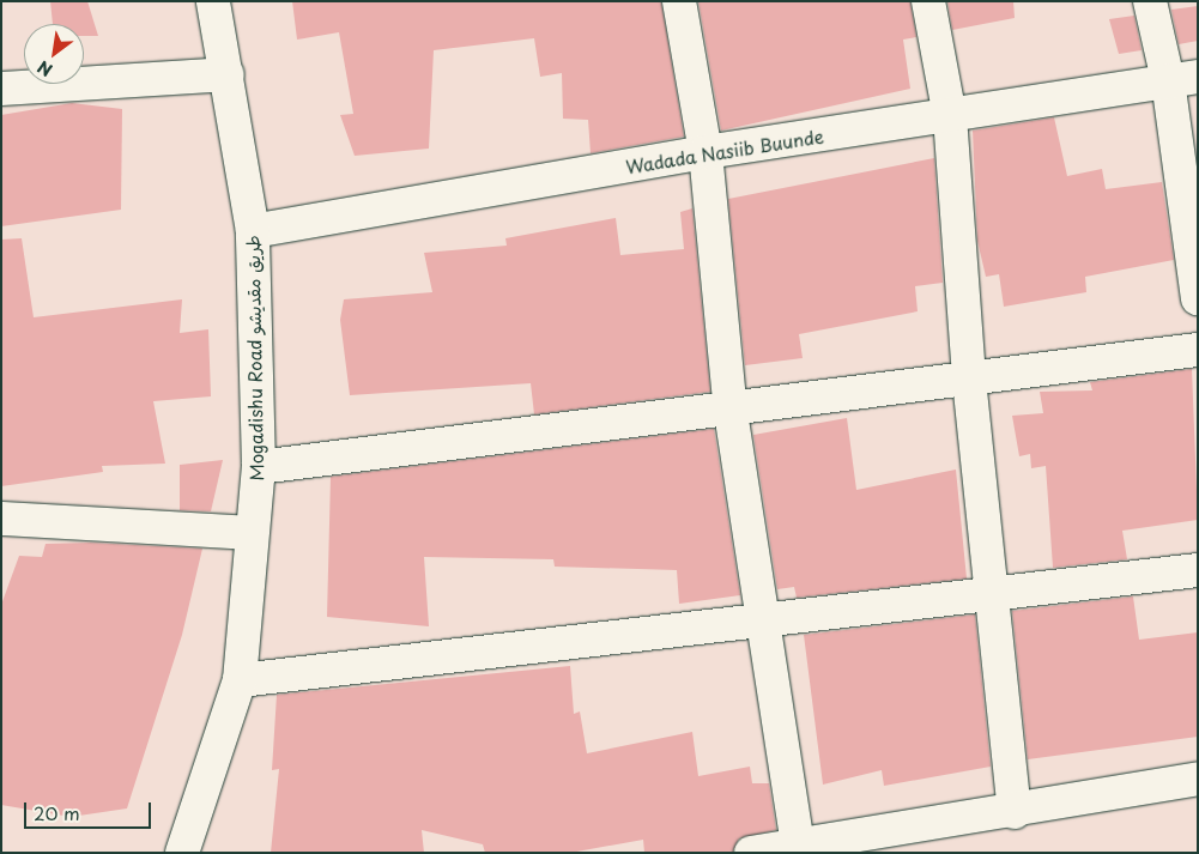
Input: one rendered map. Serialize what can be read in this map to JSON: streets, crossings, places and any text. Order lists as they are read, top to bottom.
{
  "streets": {
    "main road": ["Wadada Nasiib Buunde", "Mogadishu Road طريق مقديشو"]
  },
  "crossings": [
    ["Wadada Nasiib Buunde", "Mogadishu Road طريق مقديشو"]
  ],
  "scale_bar": "20 m",
  "north": "bottom left"
}
